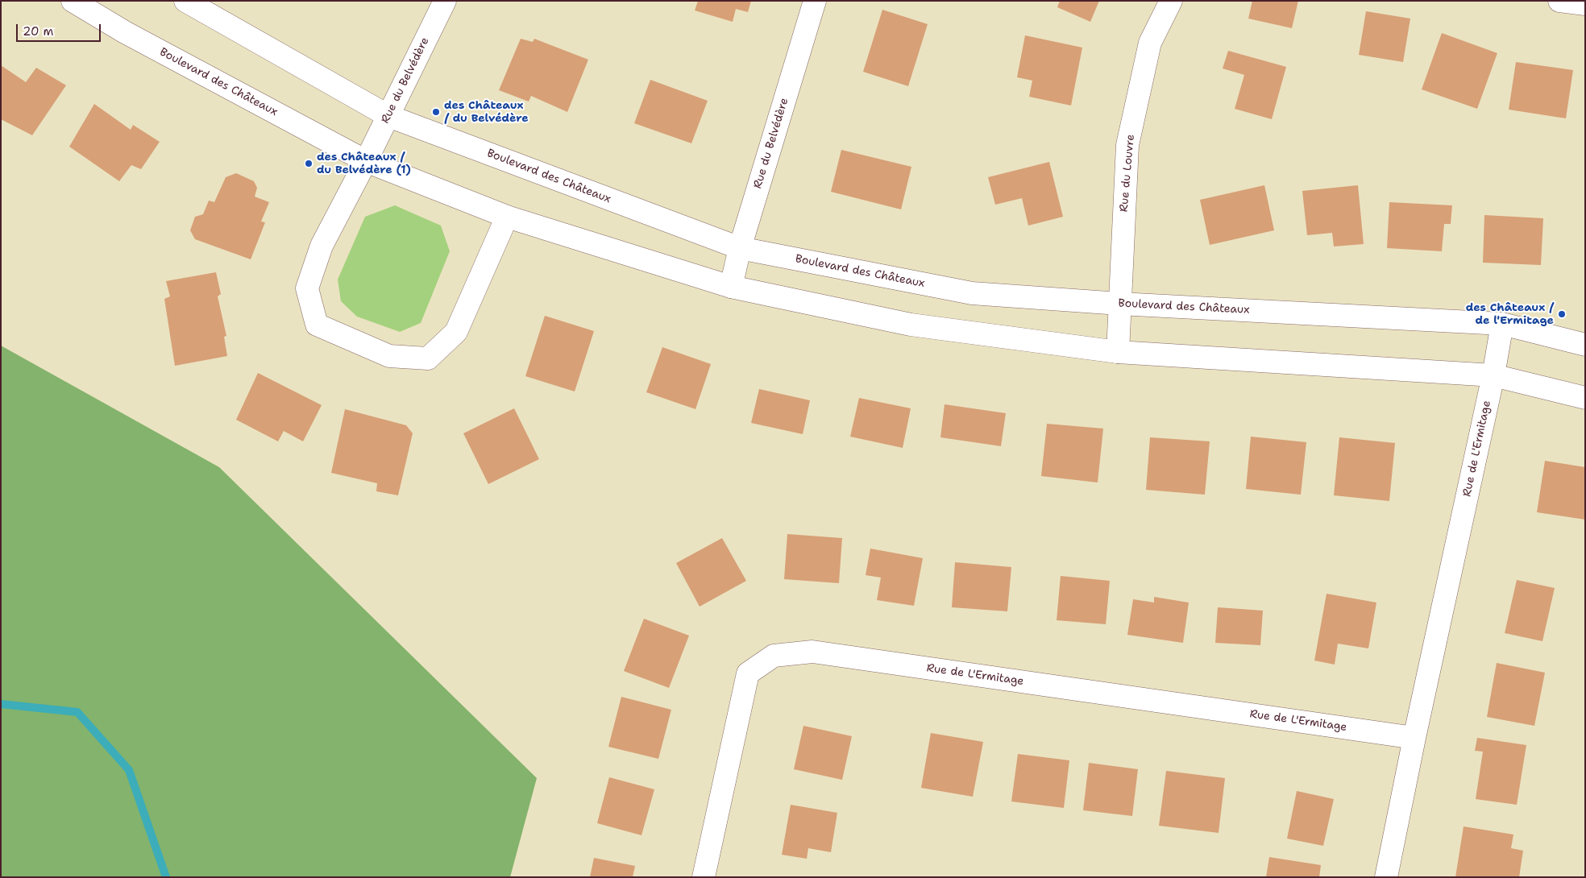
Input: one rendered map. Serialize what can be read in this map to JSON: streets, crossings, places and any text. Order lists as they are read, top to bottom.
{
  "streets": {
    "street": [
      "Rue du Belvédère",
      "Boulevard des Châteaux",
      "Rue du Louvre",
      "Rue de L'Ermitage"
    ]
  },
  "crossings": [
    ["Rue du Belvédère", "Boulevard des Châteaux"],
    ["Boulevard des Châteaux", "Rue du Louvre"],
    ["Boulevard des Châteaux", "Rue de L'Ermitage"]
  ],
  "places": ["des Châteaux / du Belvédère", "des Châteaux / du Belvédère (1)", "des Châteaux / de l'Ermitage"],
  "scale_bar": "20 m"
}
